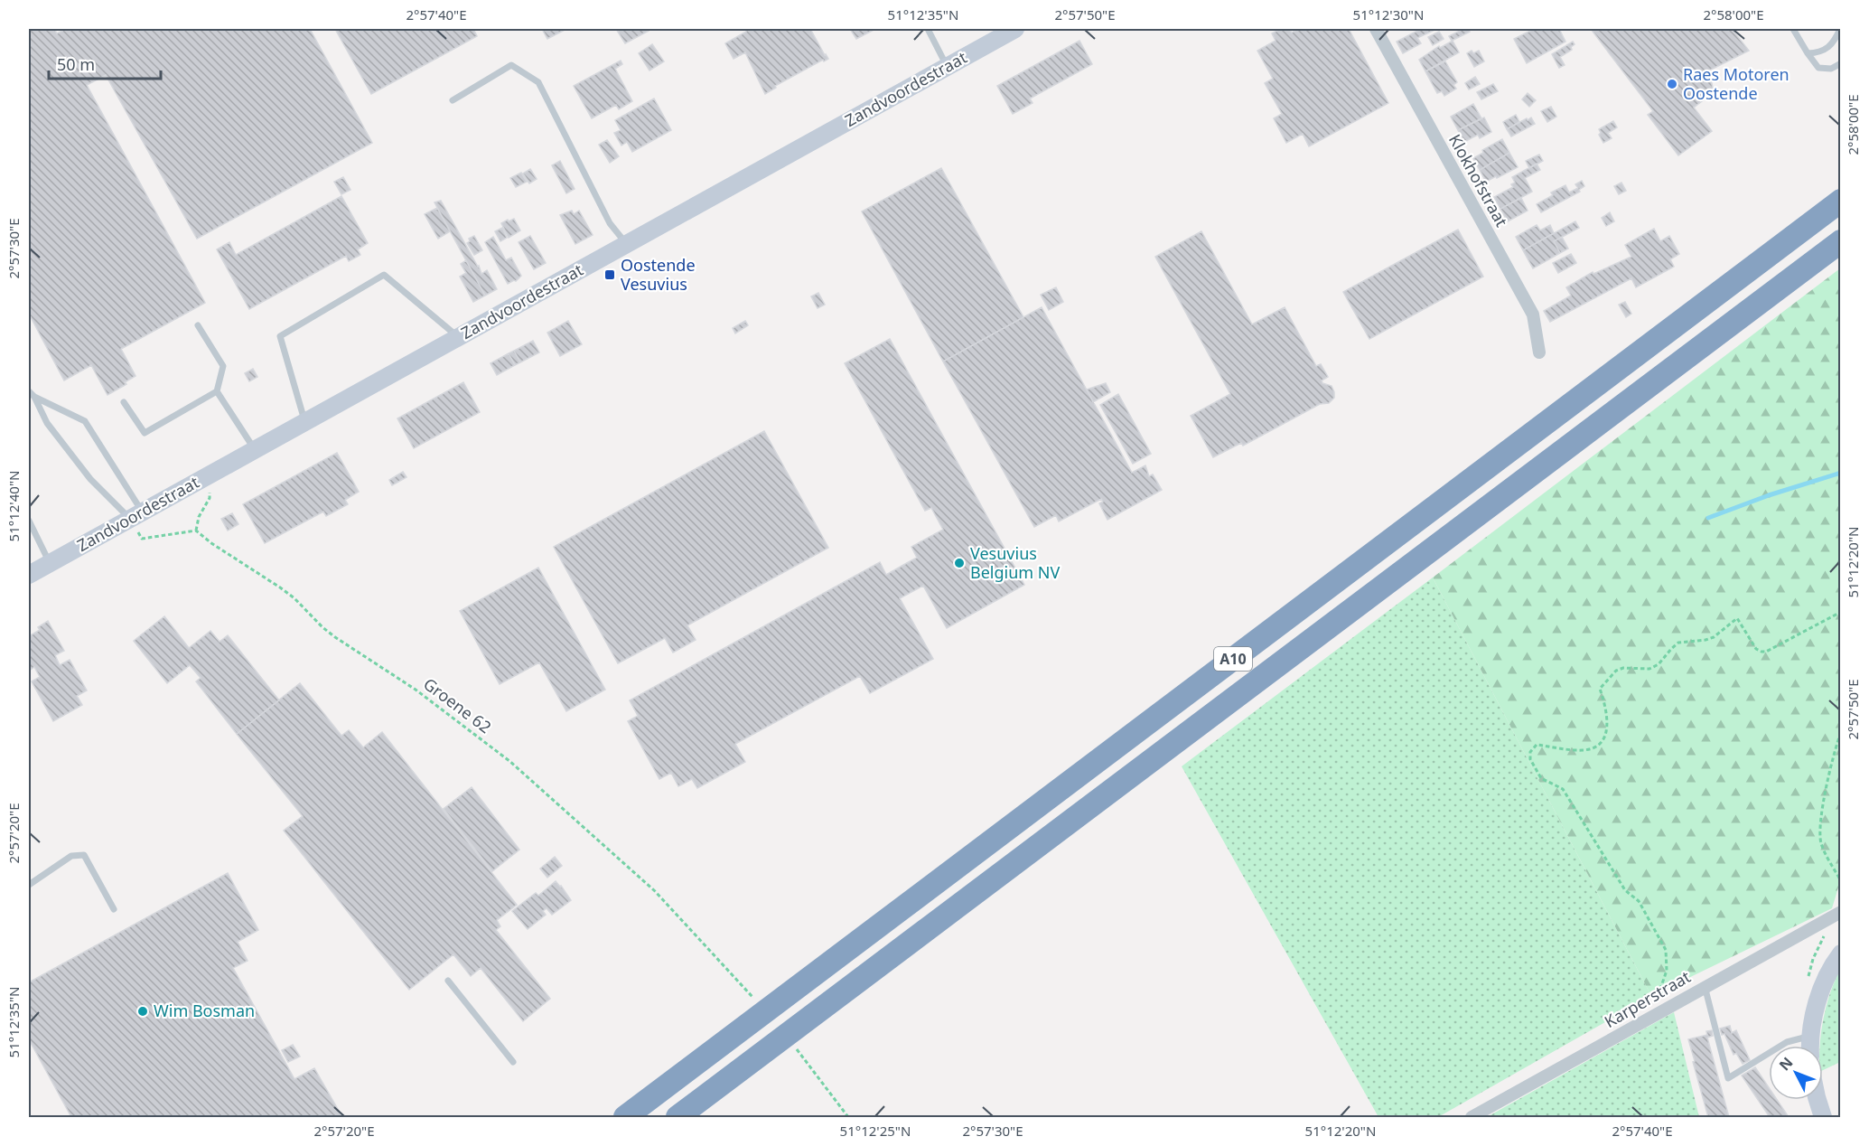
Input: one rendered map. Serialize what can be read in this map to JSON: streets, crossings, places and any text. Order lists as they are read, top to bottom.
{
  "streets": {
    "highway": ["A10"],
    "main road": ["Zandvoordestraat"],
    "street": ["Klokhofstraat", "Karperstraat"],
    "path": ["Groene 62"]
  },
  "places": {
    "other": ["Raes Motoren Oostende", "Vesuvius Belgium NV", "Wim Bosman"],
    "transit": ["Oostende Vesuvius"]
  },
  "scale_bar": "50 m",
  "north": "top left",
  "coordinates": [
    "2°57'40\"E",
    "51°12'35\"N",
    "2°57'50\"E",
    "51°12'30\"N",
    "2°58'00\"E",
    "2°57'30\"E",
    "51°12'40\"N",
    "51°12'20\"N",
    "2°57'20\"E",
    "51°12'25\"N"
  ]
}
